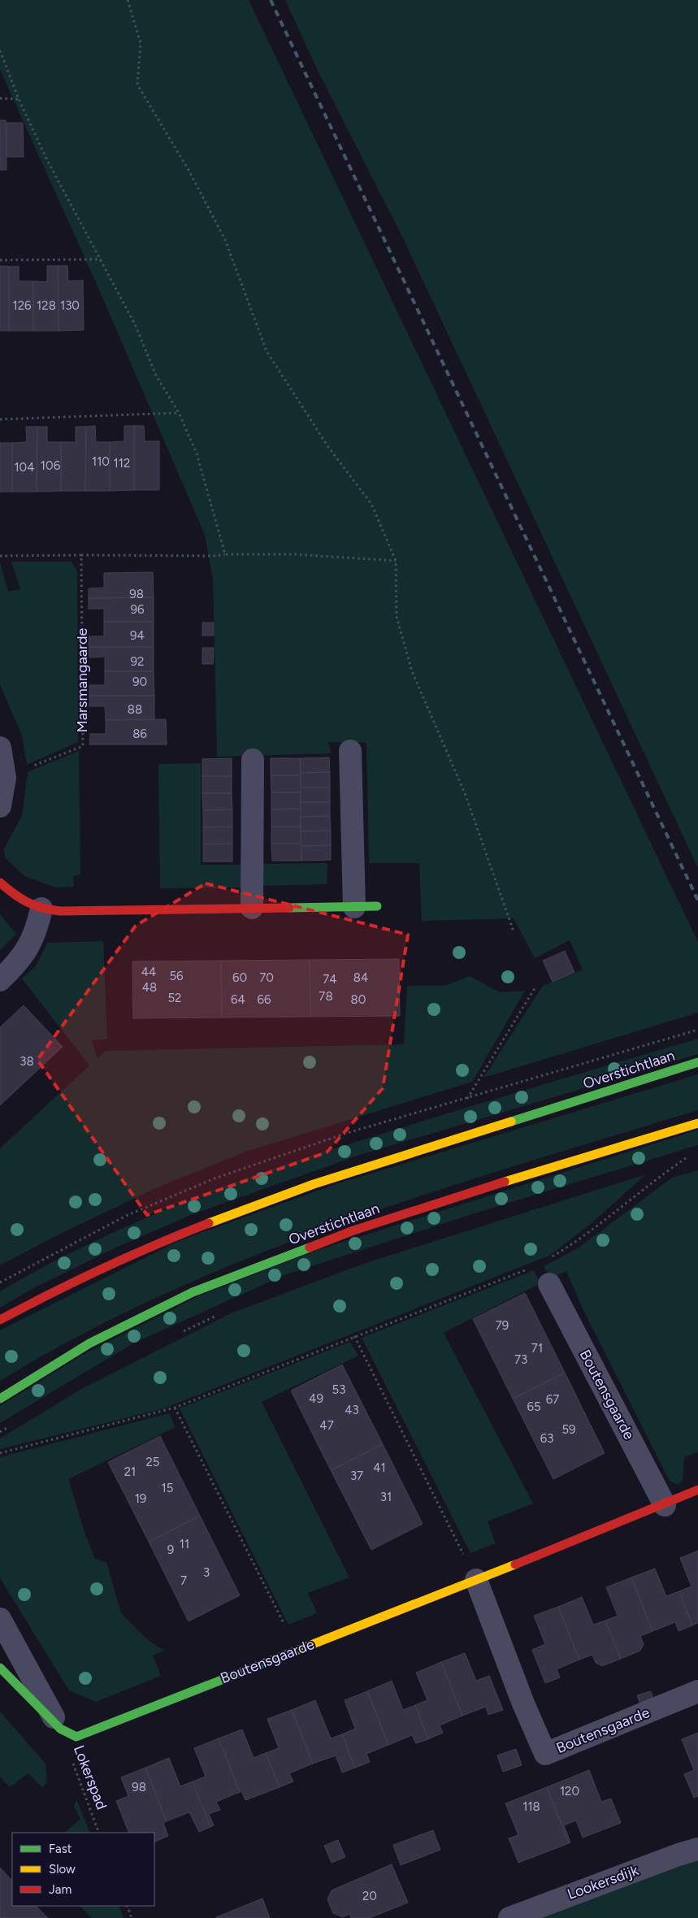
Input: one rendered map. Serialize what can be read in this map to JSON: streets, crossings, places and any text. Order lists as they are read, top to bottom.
{
  "streets": {
    "main road": ["Overstichtlaan", "Boutensgaarde"],
    "street": ["Lookersdijk"],
    "path": ["Marsmangaarde", "Lokerspad"]
  },
  "crossings": [
    ["Boutensgaarde", "Lokerspad"]
  ],
  "house_numbers": [
    "126",
    "128",
    "130",
    "110",
    "112",
    "106",
    "104",
    "98",
    "96",
    "94",
    "92",
    "90",
    "88",
    "86",
    "44",
    "56",
    "60",
    "70",
    "84",
    "74",
    "48",
    "78",
    "52",
    "64",
    "66",
    "80",
    "38",
    "79",
    "71",
    "73",
    "53",
    "49",
    "67",
    "65",
    "43",
    "47",
    "59",
    "63",
    "25",
    "41",
    "21",
    "37",
    "15",
    "31",
    "19",
    "11",
    "9",
    "3",
    "7",
    "98",
    "120",
    "118",
    "20"
  ],
  "legend": ["Fast", "Slow", "Jam"]
}
